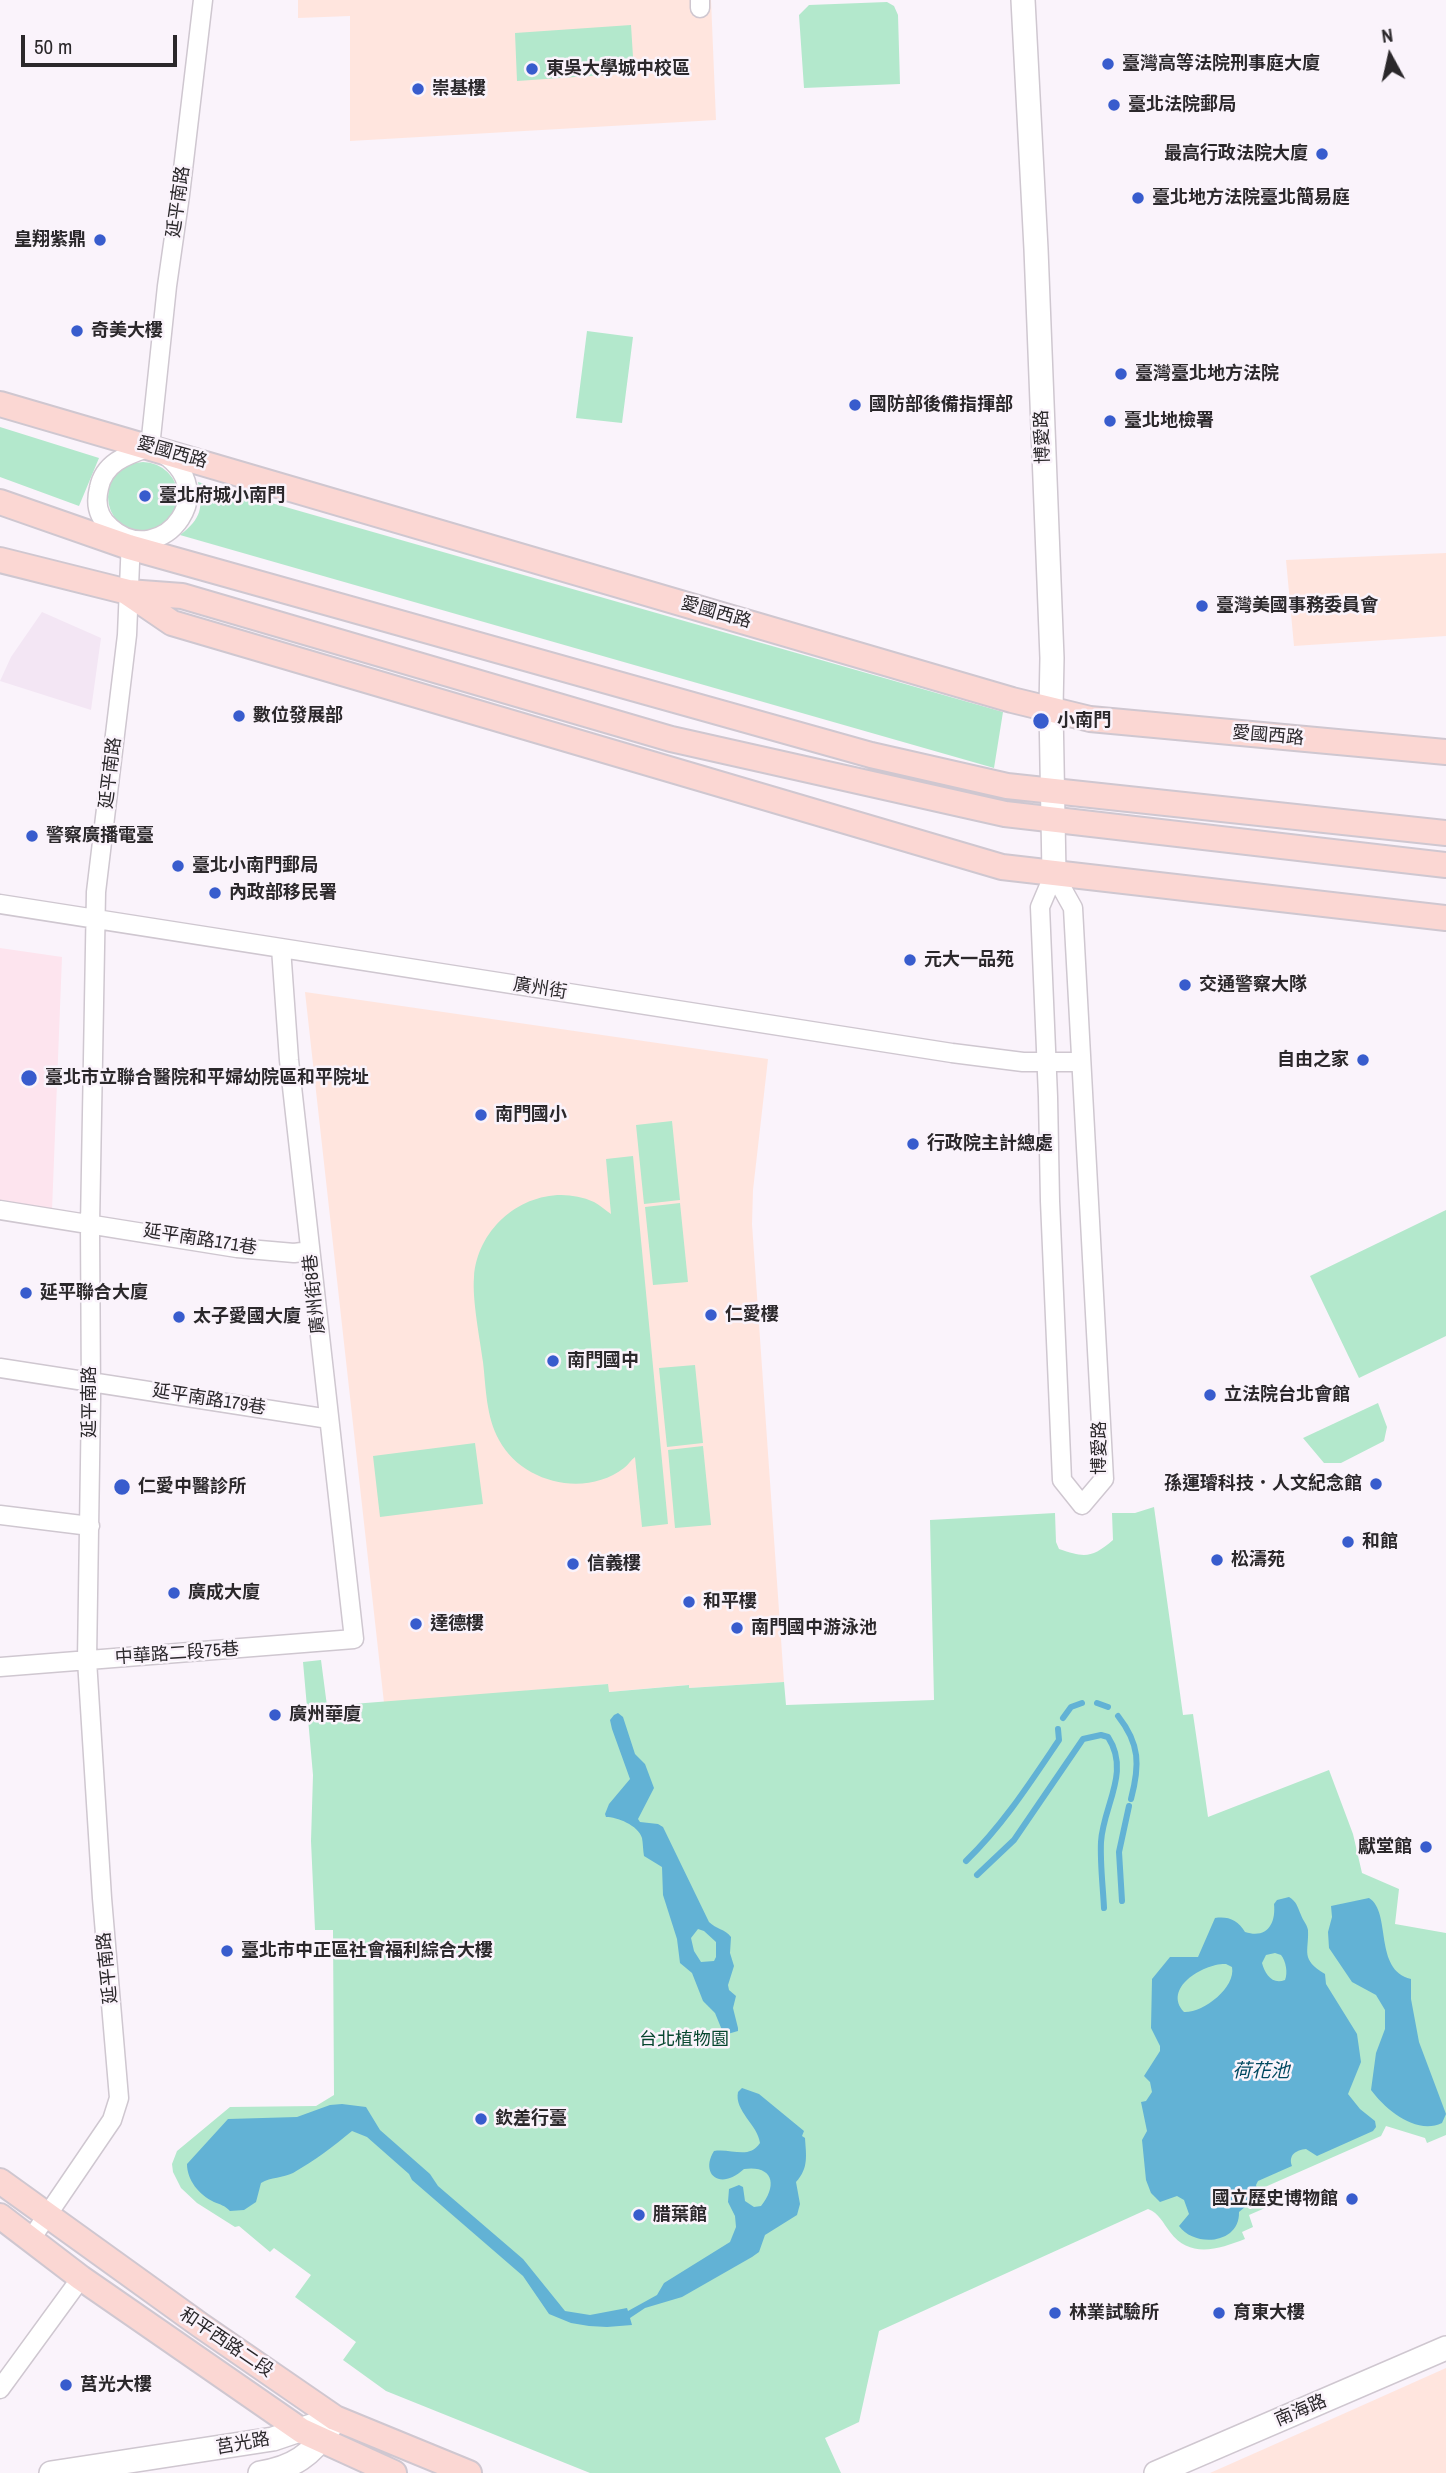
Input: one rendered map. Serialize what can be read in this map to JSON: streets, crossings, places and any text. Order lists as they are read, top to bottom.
{
  "streets": {
    "main road": ["愛國西路", "和平西路二段"],
    "street": [
      "延平南路",
      "博愛路",
      "廣州街",
      "延平南路171巷",
      "廣州街8巷",
      "延平南路179巷",
      "中華路二段75巷",
      "南海路",
      "莒光路"
    ]
  },
  "crossings": [
    ["延平南路", "愛國西路"],
    ["延平南路", "廣州街"],
    ["延平南路", "延平南路171巷"],
    ["延平南路", "延平南路179巷"],
    ["延平南路", "中華路二段75巷"],
    ["延平南路", "和平西路二段"],
    ["博愛路", "愛國西路"],
    ["博愛路", "廣州街"],
    ["廣州街", "廣州街8巷"],
    ["延平南路171巷", "廣州街8巷"],
    ["廣州街8巷", "延平南路179巷"],
    ["廣州街8巷", "中華路二段75巷"],
    ["和平西路二段", "莒光路"]
  ],
  "water": ["荷花池"],
  "parks": ["台北植物園"],
  "places": [
    "臺灣高等法院刑事庭大廈",
    "東吳大學城中校區",
    "崇基樓",
    "臺北法院郵局",
    "最高行政法院大廈",
    "臺北地方法院臺北簡易庭",
    "皇翔紫鼎",
    "奇美大樓",
    "臺灣臺北地方法院",
    "國防部後備指揮部",
    "臺北地檢署",
    "臺北府城小南門",
    "臺灣美國事務委員會",
    "數位發展部",
    "小南門",
    "警察廣播電臺",
    "臺北小南門郵局",
    "內政部移民署",
    "元大一品苑",
    "交通警察大隊",
    "自由之家",
    "臺北市立聯合醫院和平婦幼院區和平院址",
    "南門國小",
    "行政院主計總處",
    "延平聯合大廈",
    "仁愛樓",
    "太子愛國大廈",
    "南門國中",
    "立法院台北會館",
    "孫運璿科技．人文紀念館",
    "仁愛中醫診所",
    "和館",
    "松濤苑",
    "信義樓",
    "廣成大廈",
    "和平樓",
    "達德樓",
    "南門國中游泳池",
    "廣州華廈",
    "獻堂館",
    "臺北市中正區社會福利綜合大樓",
    "欽差行臺",
    "國立歷史博物館",
    "腊葉館",
    "林業試驗所",
    "育東大樓",
    "莒光大樓"
  ],
  "scale_bar": "50 m",
  "north": "top"
}
